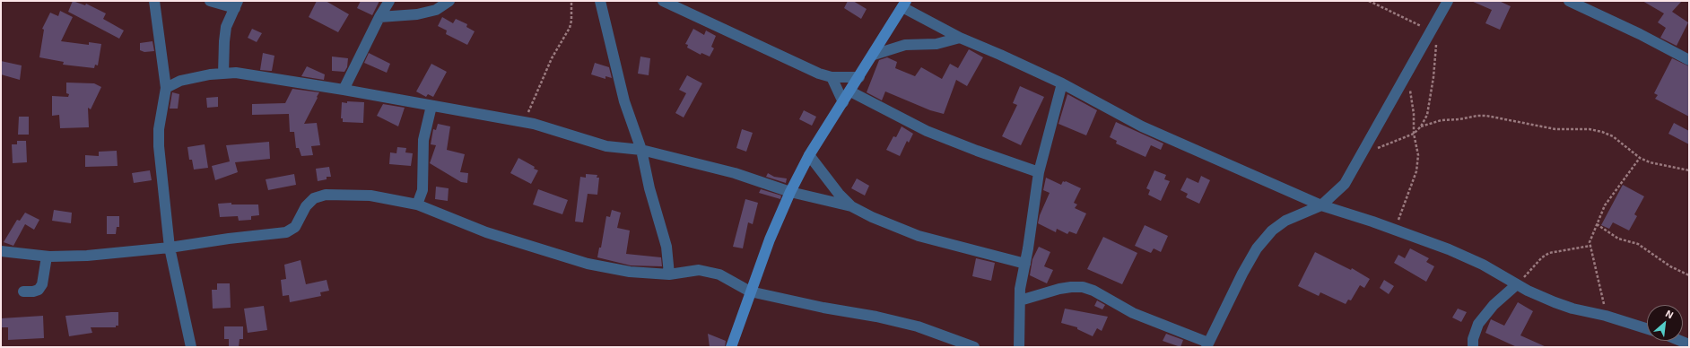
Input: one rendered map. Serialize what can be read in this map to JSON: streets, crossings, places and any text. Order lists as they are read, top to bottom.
{
  "north": "top right"
}
